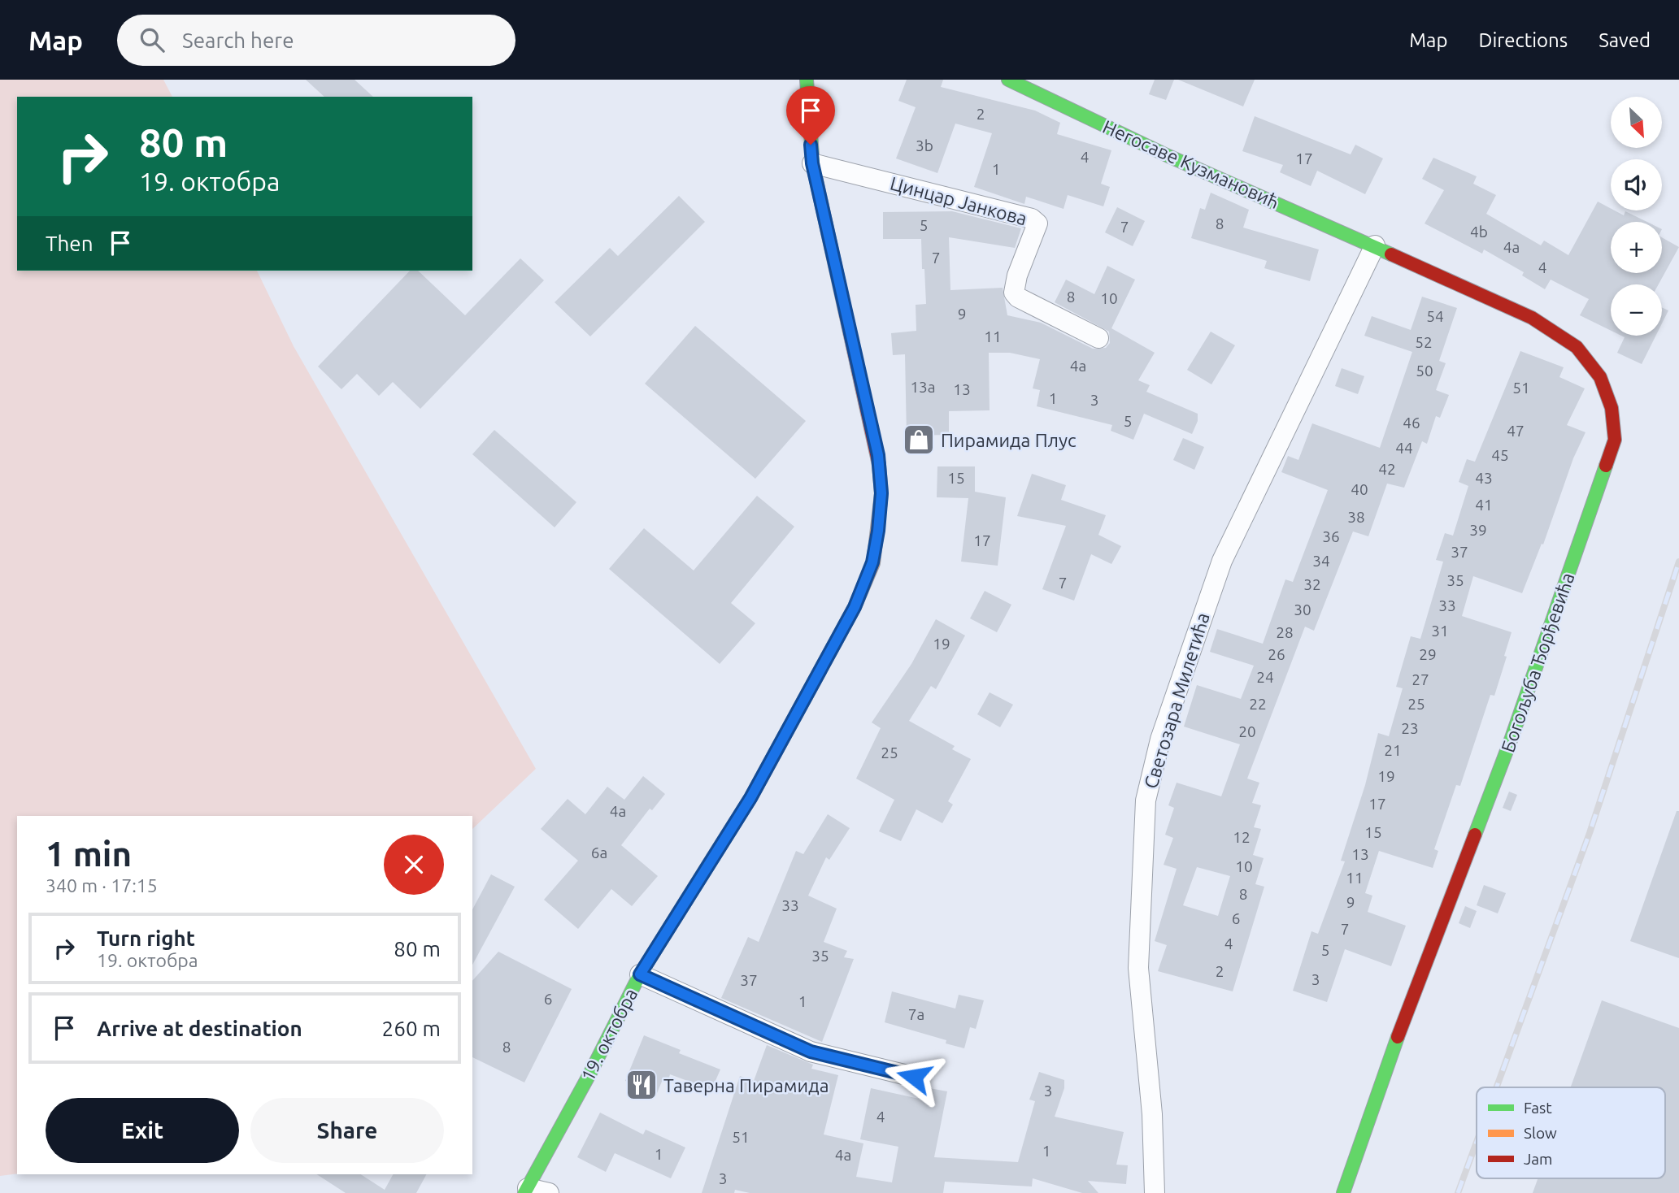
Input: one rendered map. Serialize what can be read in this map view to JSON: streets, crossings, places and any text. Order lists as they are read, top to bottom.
{
  "streets": {
    "street": [
      "Негосаве Кузмановић",
      "Цинцар Јанкова",
      "Богољуба Ђорђевића",
      "Светозара Милетића",
      "19. октобра"
    ]
  },
  "crossings": [
    ["Негосаве Кузмановић", "Богољуба Ђорђевића"],
    ["Негосаве Кузмановић", "Светозара Милетића"],
    ["Цинцар Јанкова", "19. октобра"],
    ["Богољуба Ђорђевића", "Светозара Милетића"]
  ],
  "places": {
    "shop": ["Пирамида Плус"],
    "restaurant": ["Таверна Пирамида"]
  },
  "house_numbers": [
    "2",
    "3b",
    "4",
    "17",
    "1",
    "8",
    "5",
    "7",
    "4b",
    "4a",
    "7",
    "4",
    "8",
    "10",
    "9",
    "54",
    "11",
    "52",
    "4a",
    "50",
    "13a",
    "51",
    "13",
    "1",
    "3",
    "5",
    "46",
    "47",
    "44",
    "45",
    "42",
    "15",
    "43",
    "40",
    "41",
    "38",
    "39",
    "36",
    "17",
    "37",
    "34",
    "35",
    "7",
    "32",
    "33",
    "30",
    "31",
    "28",
    "19",
    "26",
    "29",
    "24",
    "27",
    "22",
    "25",
    "23",
    "20",
    "21",
    "25",
    "19",
    "17",
    "4a",
    "15",
    "12",
    "6a",
    "13",
    "10",
    "11",
    "8",
    "9",
    "33",
    "6",
    "7",
    "4",
    "5",
    "35",
    "2",
    "3",
    "37",
    "6",
    "1",
    "7a",
    "8",
    "3",
    "4",
    "51",
    "1",
    "1",
    "4a",
    "3"
  ],
  "legend": ["Fast", "Slow", "Jam"],
  "north": "bottom right",
  "page": {
    "header": "Map",
    "search": "Search here",
    "nav": ["Map", "Directions", "Saved"],
    "map_buttons": ["+", "−"],
    "turn": ["80 m", "19. октобра"],
    "then": "Then",
    "heading": ["1 min", "340 m · 17:15"],
    "list": [
      {
        "name": "Turn right",
        "note": "19. октобра",
        "value": "80 m"
      },
      {
        "name": "Arrive at destination",
        "value": "260 m"
      }
    ],
    "buttons": ["Exit", "Share"]
  }
}
